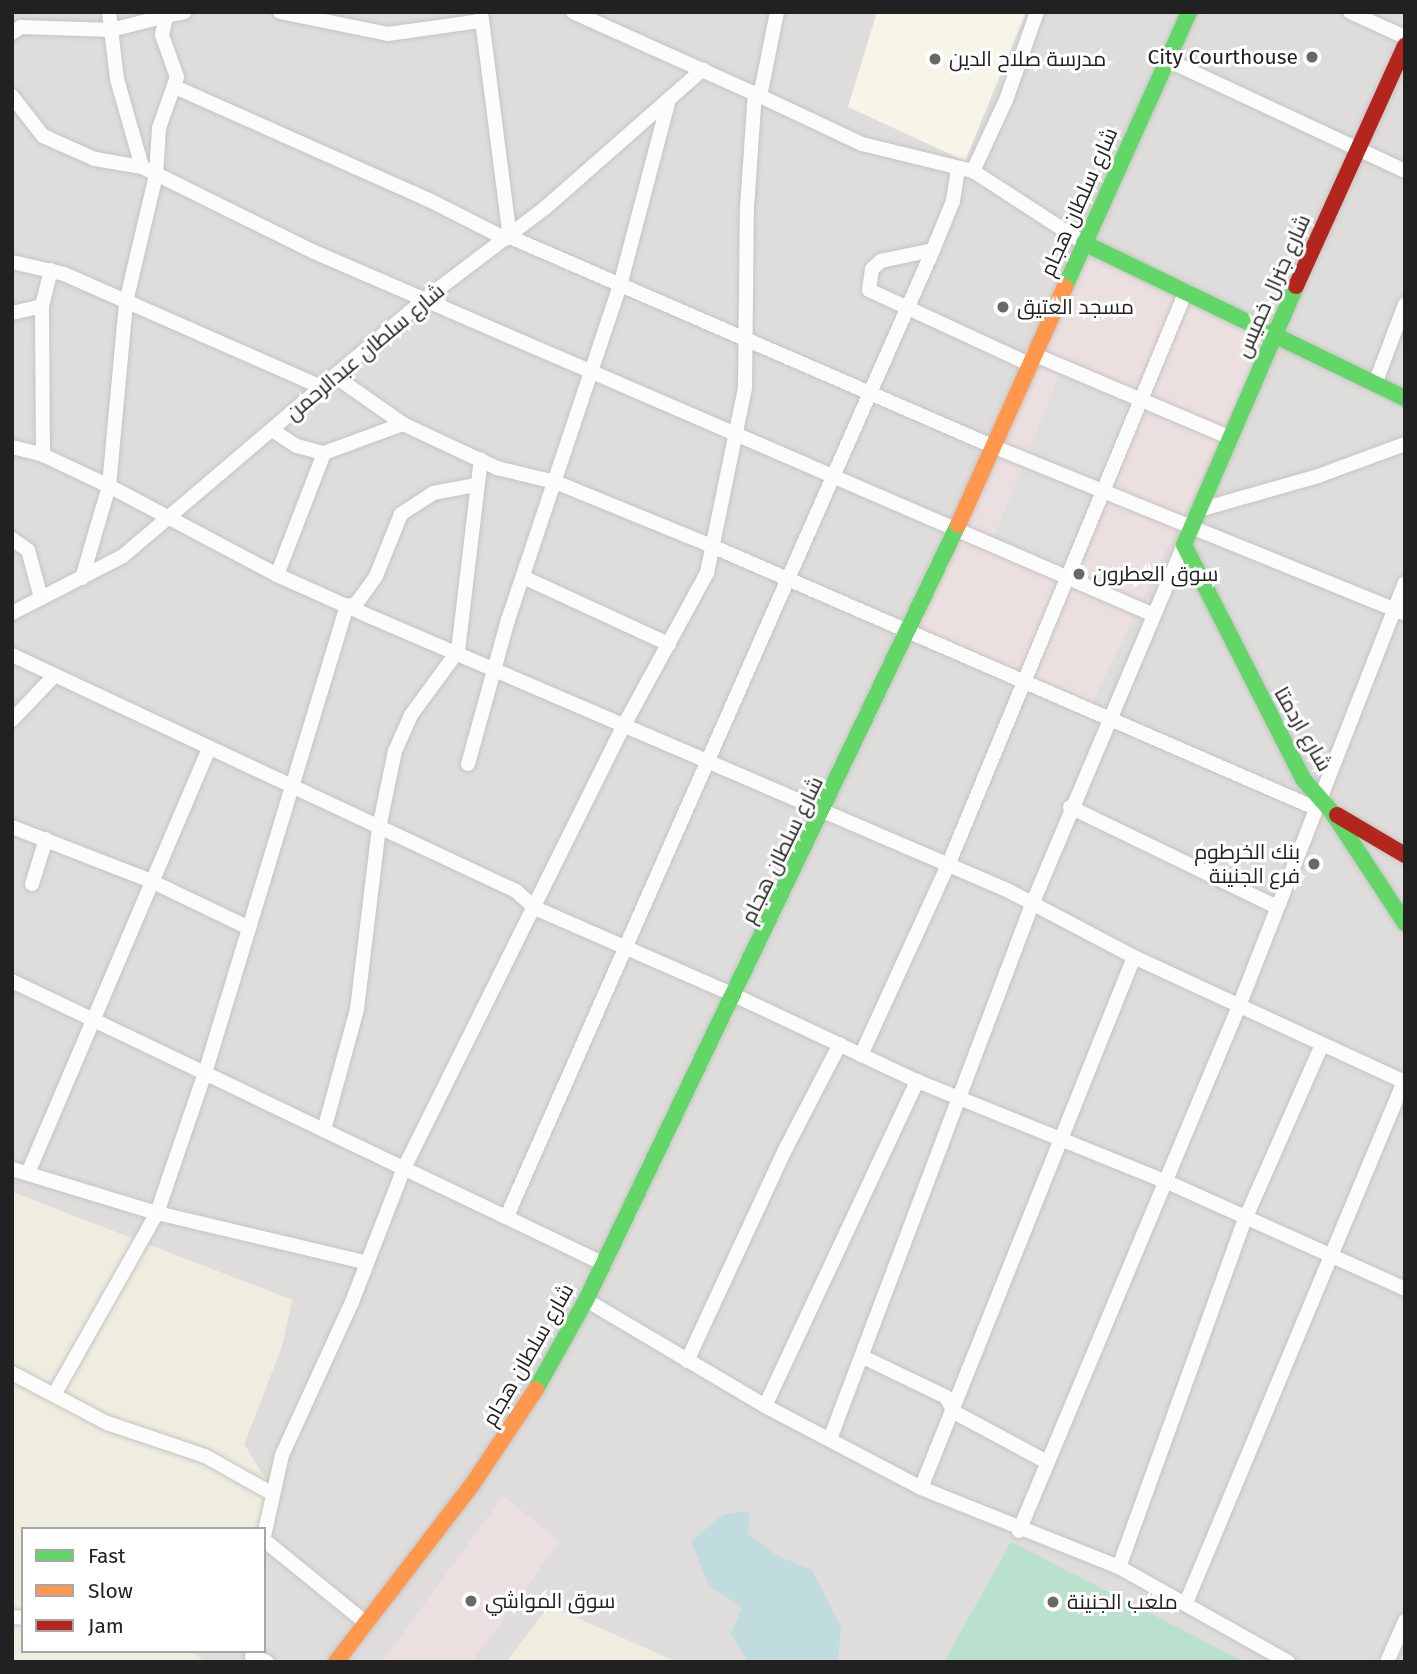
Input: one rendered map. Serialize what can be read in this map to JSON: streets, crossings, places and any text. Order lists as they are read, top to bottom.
{
  "streets": {
    "main road": ["شارع سلطان هجام", "شارع جنرال خميس", "شارع اردمتا"],
    "street": ["شارع سلطان عبدالرحمن"]
  },
  "crossings": [
    ["شارع جنرال خميس", "شارع اردمتا"]
  ],
  "places": [
    "City Courthouse",
    "مدرسة صلاح الدين",
    "مسجد العتيق",
    "سوق العطرون",
    "بنك الخرطوم فرع الجنينة",
    "سوق المواشي",
    "ملعب الجنينة"
  ],
  "legend": ["Fast", "Slow", "Jam"]
}
